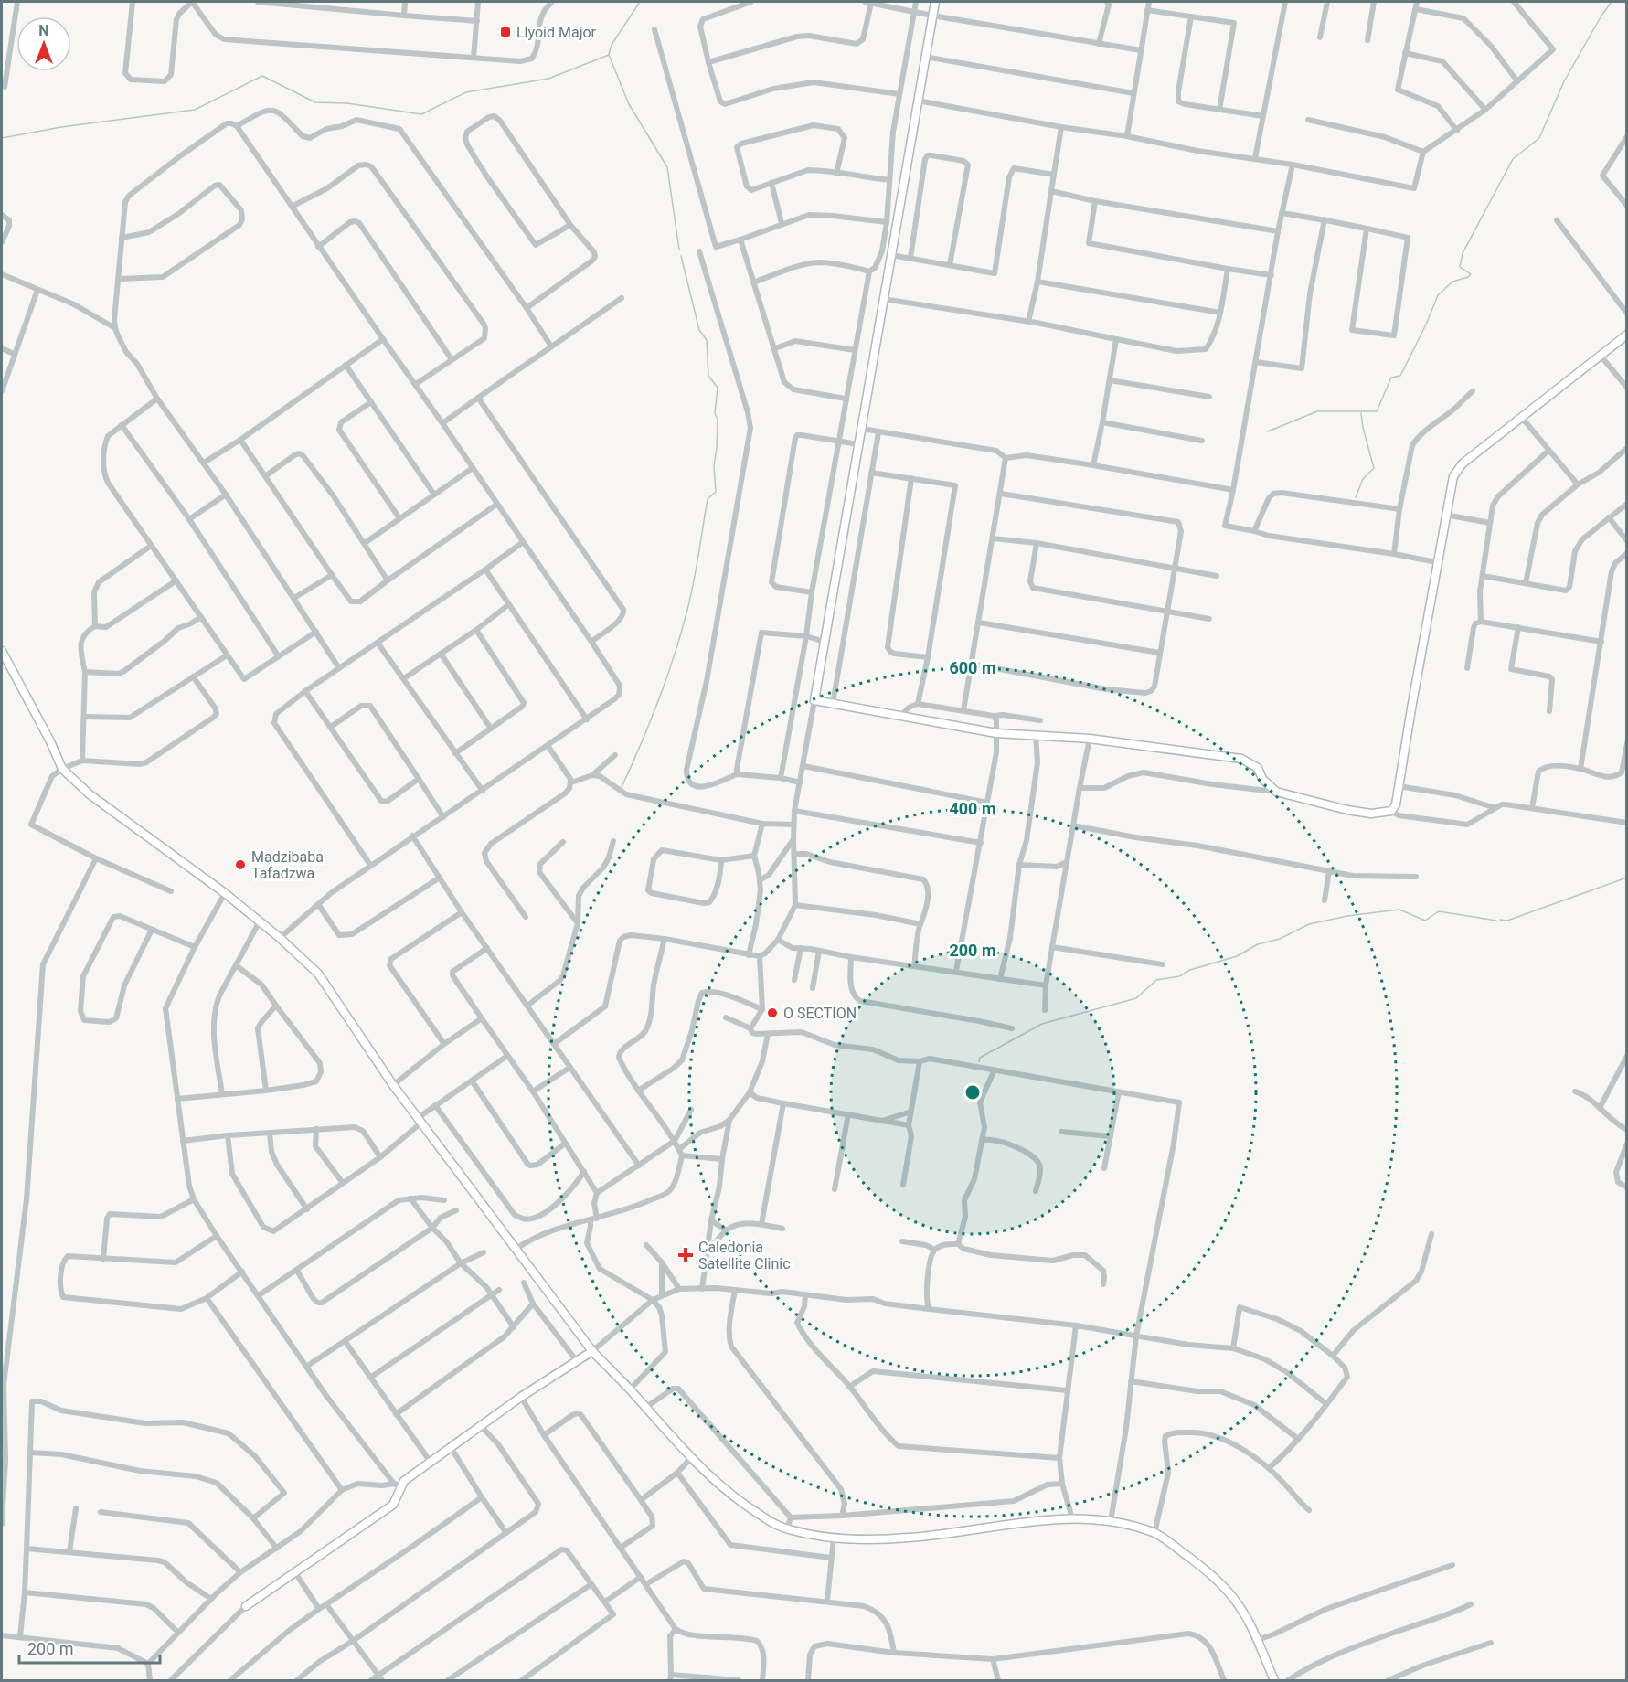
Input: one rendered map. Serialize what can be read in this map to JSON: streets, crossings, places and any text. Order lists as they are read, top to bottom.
{
  "places": {
    "transit": ["Llyoid Major"],
    "other": ["Madzibaba Tafadzwa", "O SECTION"],
    "health": ["Caledonia Satellite Clinic"]
  },
  "scale_bar": "200 m",
  "north": "top",
  "rings": ["600 m", "400 m", "200 m"]
}
